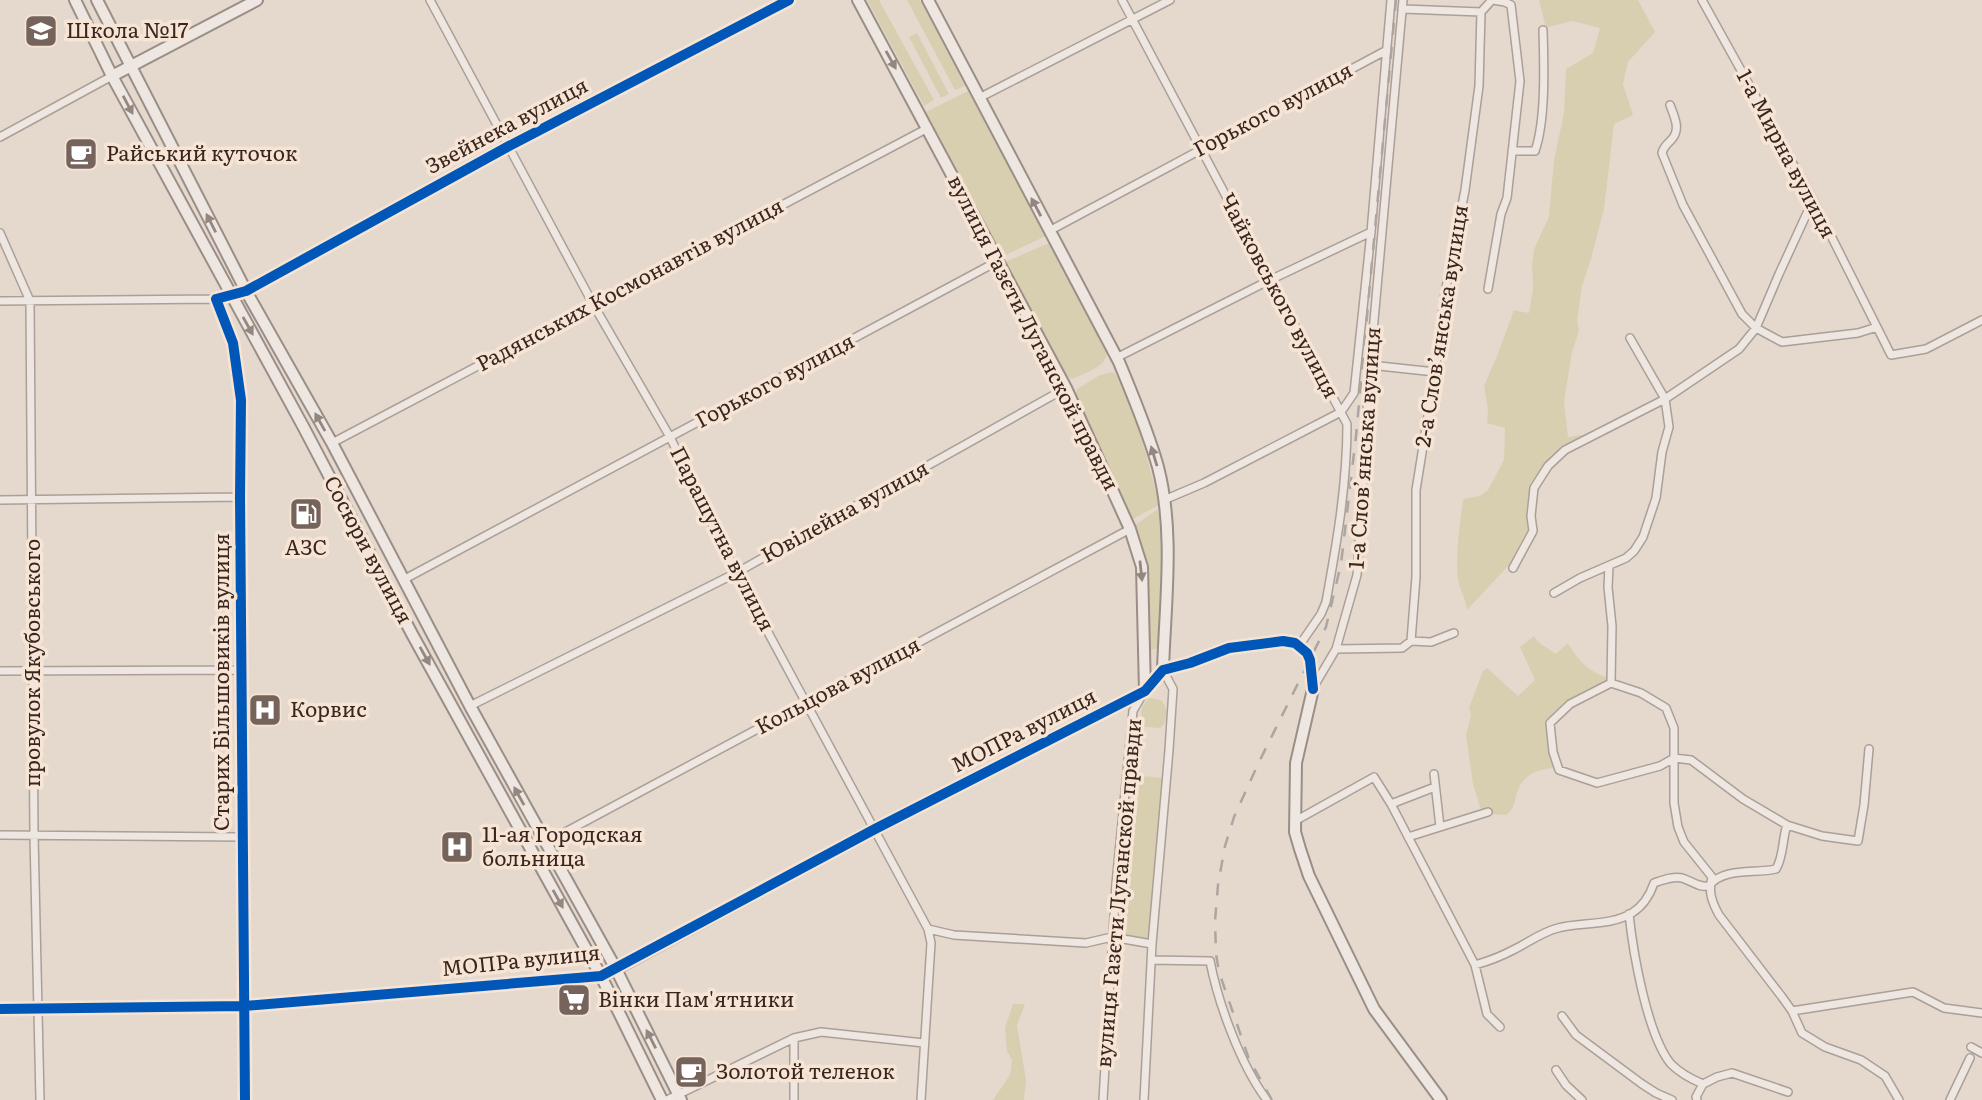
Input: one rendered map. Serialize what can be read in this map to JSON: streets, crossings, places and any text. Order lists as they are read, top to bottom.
{
  "streets": {
    "street": [
      "Горького вулиця",
      "Звейнека вулиця",
      "1-а Мирна вулиця",
      "Радянських Космонавтів вулиця",
      "Чайковського вулиця",
      "2-а Слов’янська вулиця",
      "вулиця Газєти Луганской правди",
      "1-а Слов’янська вулиця",
      "Ювілейна вулиця",
      "Парашутна вулиця",
      "Сосюри вулиця",
      "провулок Якубовського",
      "Старих Більшовиків вулиця",
      "Кольцова вулиця",
      "МОПРа вулиця"
    ]
  },
  "crossings": [
    ["Горького вулиця", "Чайковського вулиця"],
    ["Горького вулиця", "вулиця Газєти Луганской правди"],
    ["Горького вулиця", "Парашутна вулиця"],
    ["Горького вулиця", "Сосюри вулиця"],
    ["Звейнека вулиця", "Парашутна вулиця"],
    ["Звейнека вулиця", "Сосюри вулиця"],
    ["Радянських Космонавтів вулиця", "вулиця Газєти Луганской правди"],
    ["Радянських Космонавтів вулиця", "Парашутна вулиця"],
    ["Радянських Космонавтів вулиця", "Сосюри вулиця"],
    ["вулиця Газєти Луганской правди", "Ювілейна вулиця"],
    ["вулиця Газєти Луганской правди", "Кольцова вулиця"],
    ["вулиця Газєти Луганской правди", "МОПРа вулиця"],
    ["Ювілейна вулиця", "Парашутна вулиця"],
    ["Ювілейна вулиця", "Сосюри вулиця"],
    ["Парашутна вулиця", "Кольцова вулиця"],
    ["Парашутна вулиця", "МОПРа вулиця"],
    ["Сосюри вулиця", "Кольцова вулиця"],
    ["Сосюри вулиця", "МОПРа вулиця"],
    ["провулок Якубовського", "МОПРа вулиця"],
    ["Старих Більшовиків вулиця", "МОПРа вулиця"]
  ],
  "places": {
    "school or university": ["Школа №17"],
    "cafe": ["Райський куточок", "Золотой теленок"],
    "fuel station": ["АЗС"],
    "hospital": ["Корвис", "11-ая Городская больница"],
    "supermarket": ["Вінки Пам'ятники"]
  }
}
